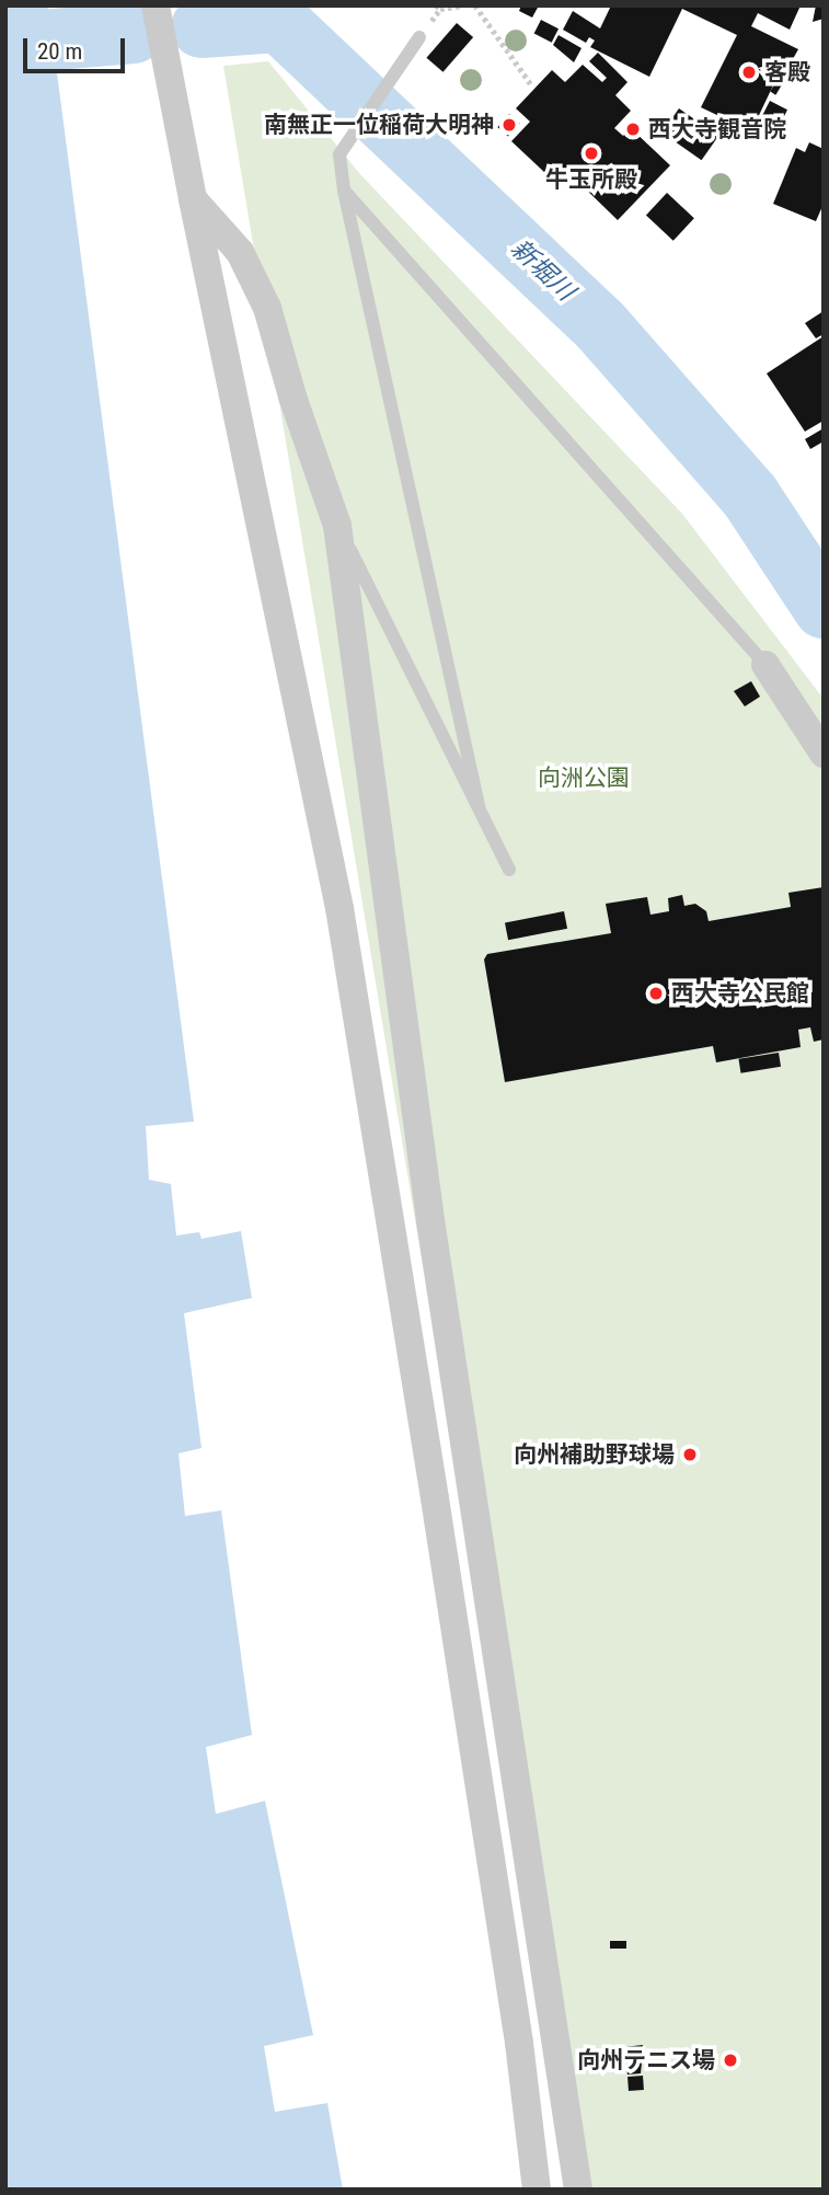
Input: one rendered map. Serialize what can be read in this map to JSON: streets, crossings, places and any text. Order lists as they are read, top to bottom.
{
  "water": ["新堀川"],
  "parks": ["向洲公園"],
  "places": [
    "客殿",
    "南無正一位稲荷大明神",
    "西大寺観音院",
    "牛玉所殿",
    "西大寺公民館",
    "向州補助野球場",
    "向州テニス場"
  ],
  "scale_bar": "20 m"
}
